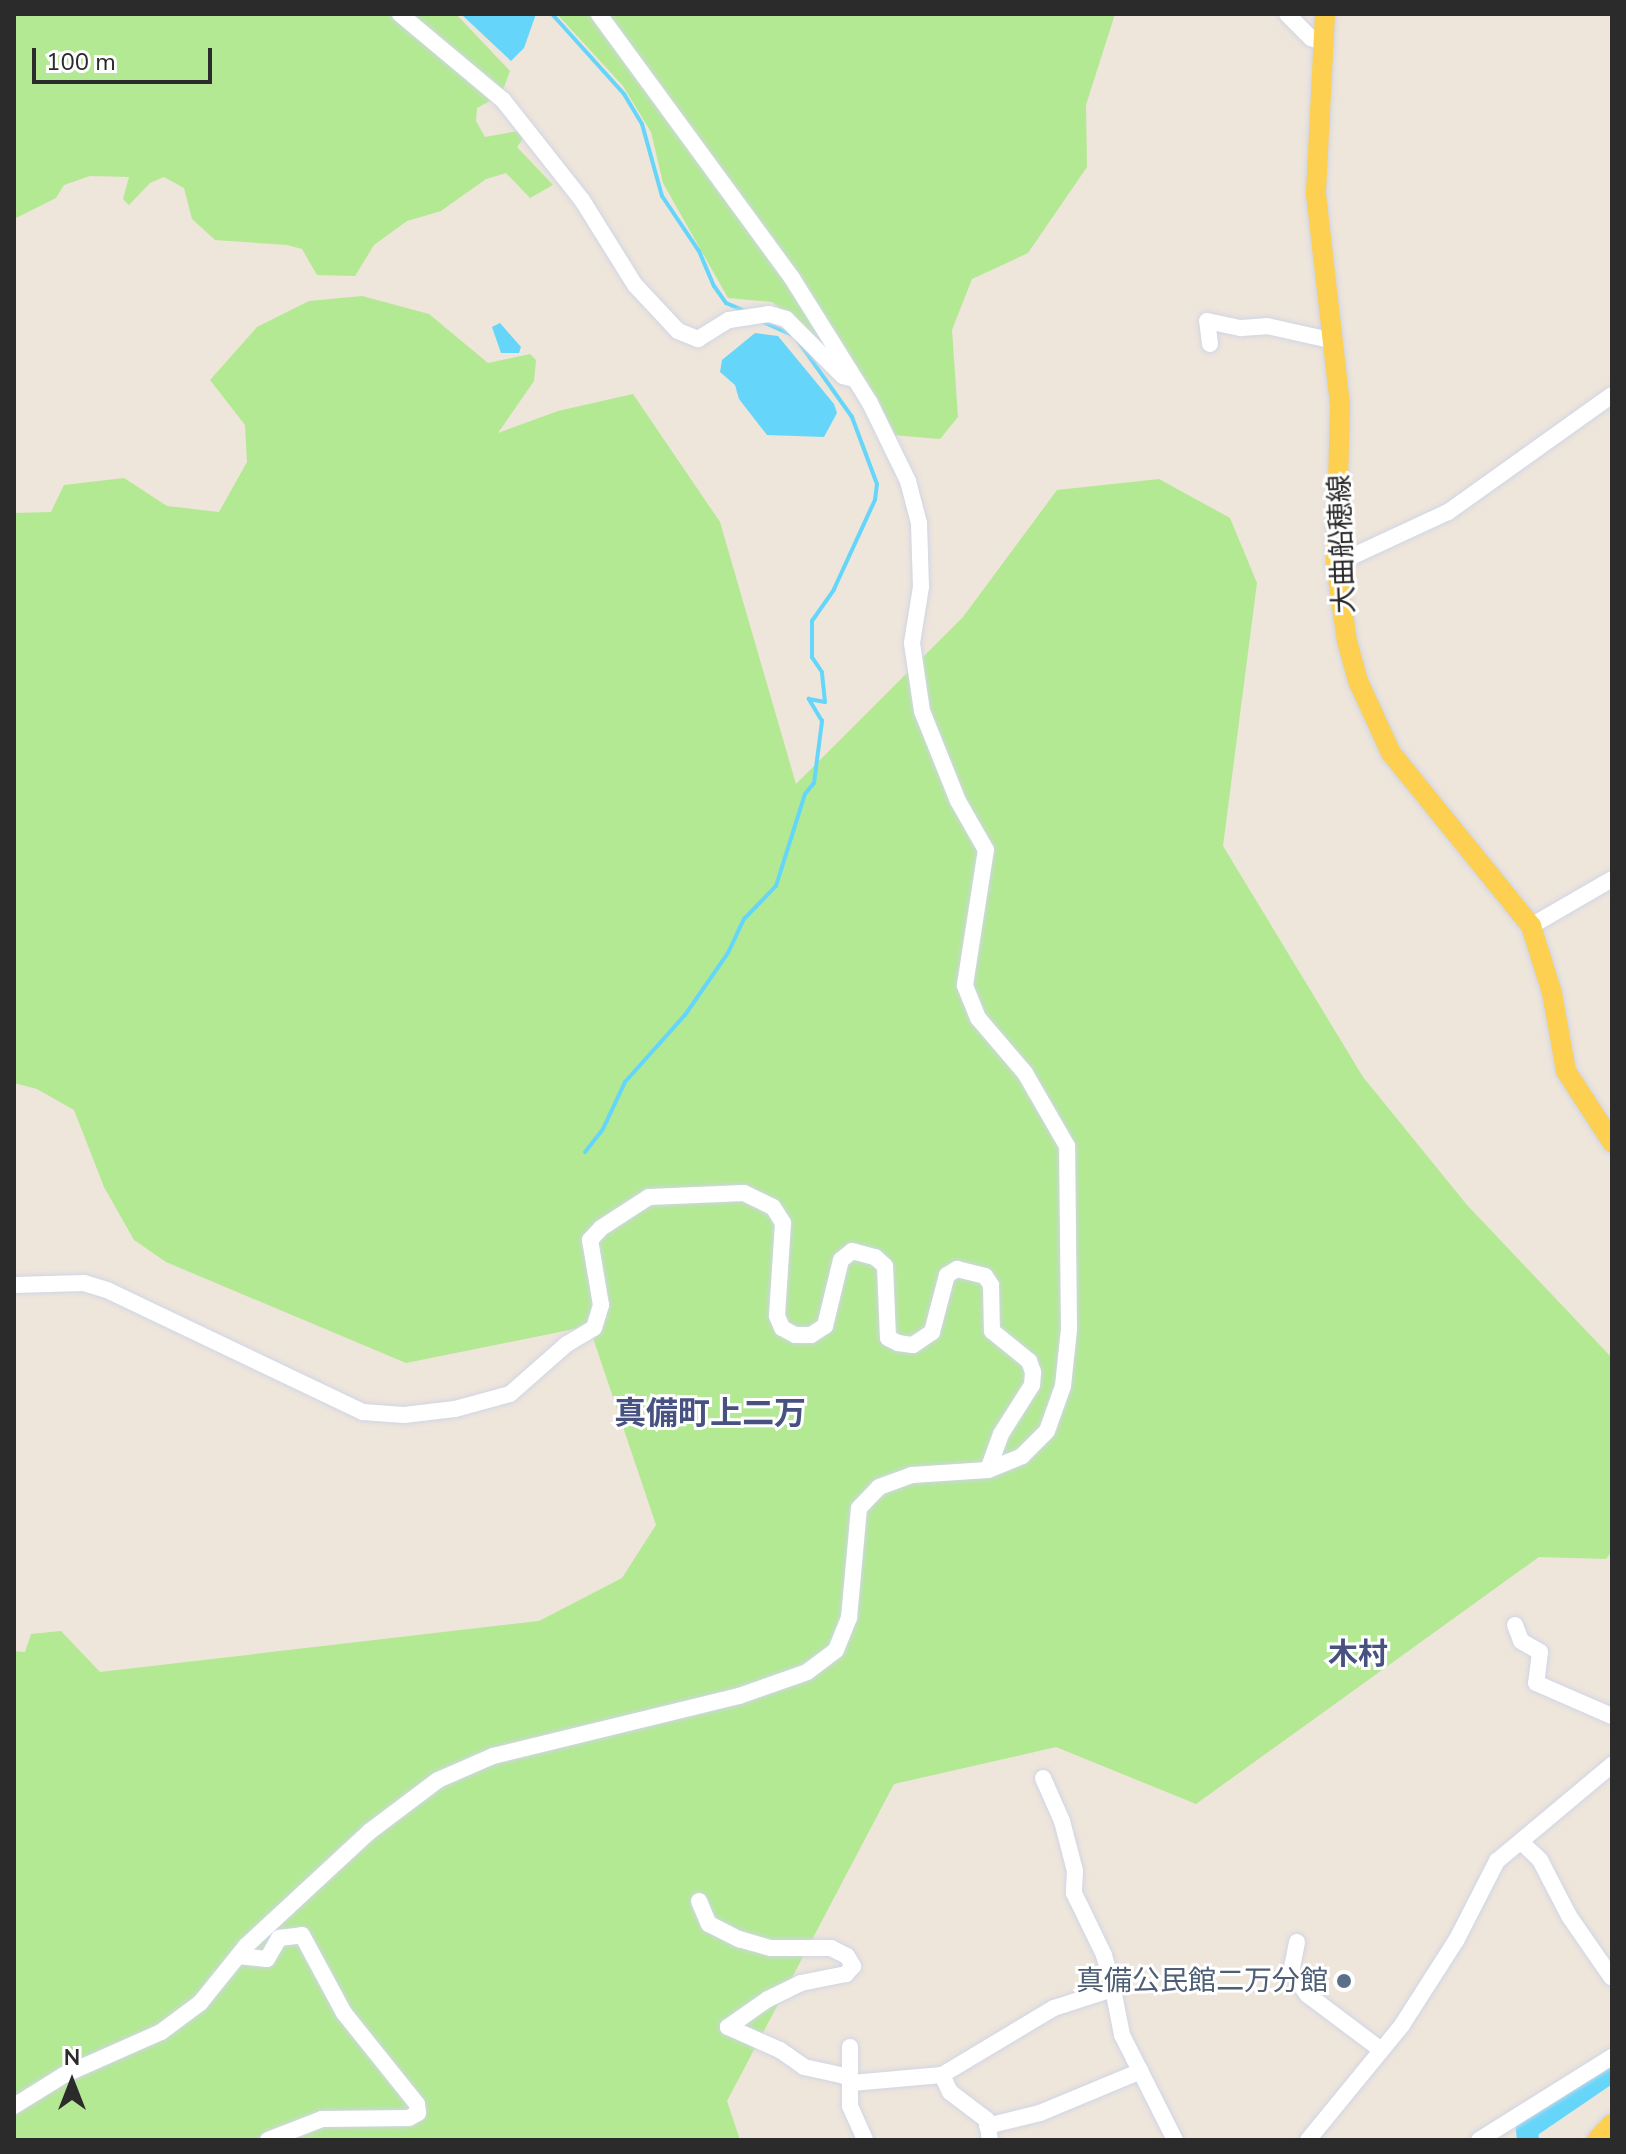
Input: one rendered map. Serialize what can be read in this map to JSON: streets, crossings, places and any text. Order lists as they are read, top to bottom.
{
  "streets": {
    "main road": ["大曲船穂線"]
  },
  "districts": ["真備町上二万", "木村"],
  "places": ["真備公民館二万分館"],
  "scale_bar": "100 m",
  "north": "top"
}
